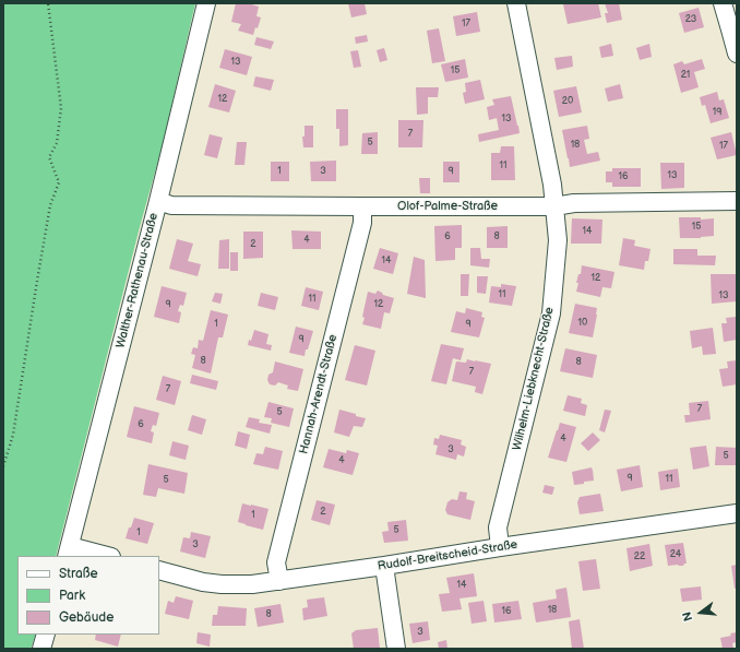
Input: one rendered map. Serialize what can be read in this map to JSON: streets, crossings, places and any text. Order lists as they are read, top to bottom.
{
  "streets": {
    "street": [
      "Olof-Palme-Straße",
      "Walther-Rathenau-Straße",
      "Wilhelm-Liebknecht-Straße",
      "Hannah-Arendt-Straße",
      "Rudolf-Breitscheid-Straße"
    ]
  },
  "crossings": [
    ["Olof-Palme-Straße", "Walther-Rathenau-Straße"],
    ["Olof-Palme-Straße", "Wilhelm-Liebknecht-Straße"],
    ["Olof-Palme-Straße", "Hannah-Arendt-Straße"],
    ["Wilhelm-Liebknecht-Straße", "Rudolf-Breitscheid-Straße"],
    ["Hannah-Arendt-Straße", "Rudolf-Breitscheid-Straße"]
  ],
  "house_numbers": [
    "23",
    "17",
    "13",
    "15",
    "21",
    "12",
    "20",
    "19",
    "13",
    "7",
    "5",
    "18",
    "17",
    "11",
    "1",
    "3",
    "9",
    "13",
    "16",
    "15",
    "14",
    "6",
    "8",
    "4",
    "2",
    "14",
    "12",
    "11",
    "13",
    "11",
    "9",
    "12",
    "10",
    "1",
    "9",
    "9",
    "8",
    "8",
    "7",
    "7",
    "7",
    "5",
    "6",
    "4",
    "3",
    "5",
    "4",
    "9",
    "11",
    "5",
    "2",
    "1",
    "5",
    "1",
    "3",
    "24",
    "22",
    "14",
    "18",
    "16",
    "8",
    "3"
  ],
  "legend": ["Straße", "Park", "Gebäude"],
  "north": "left"
}
